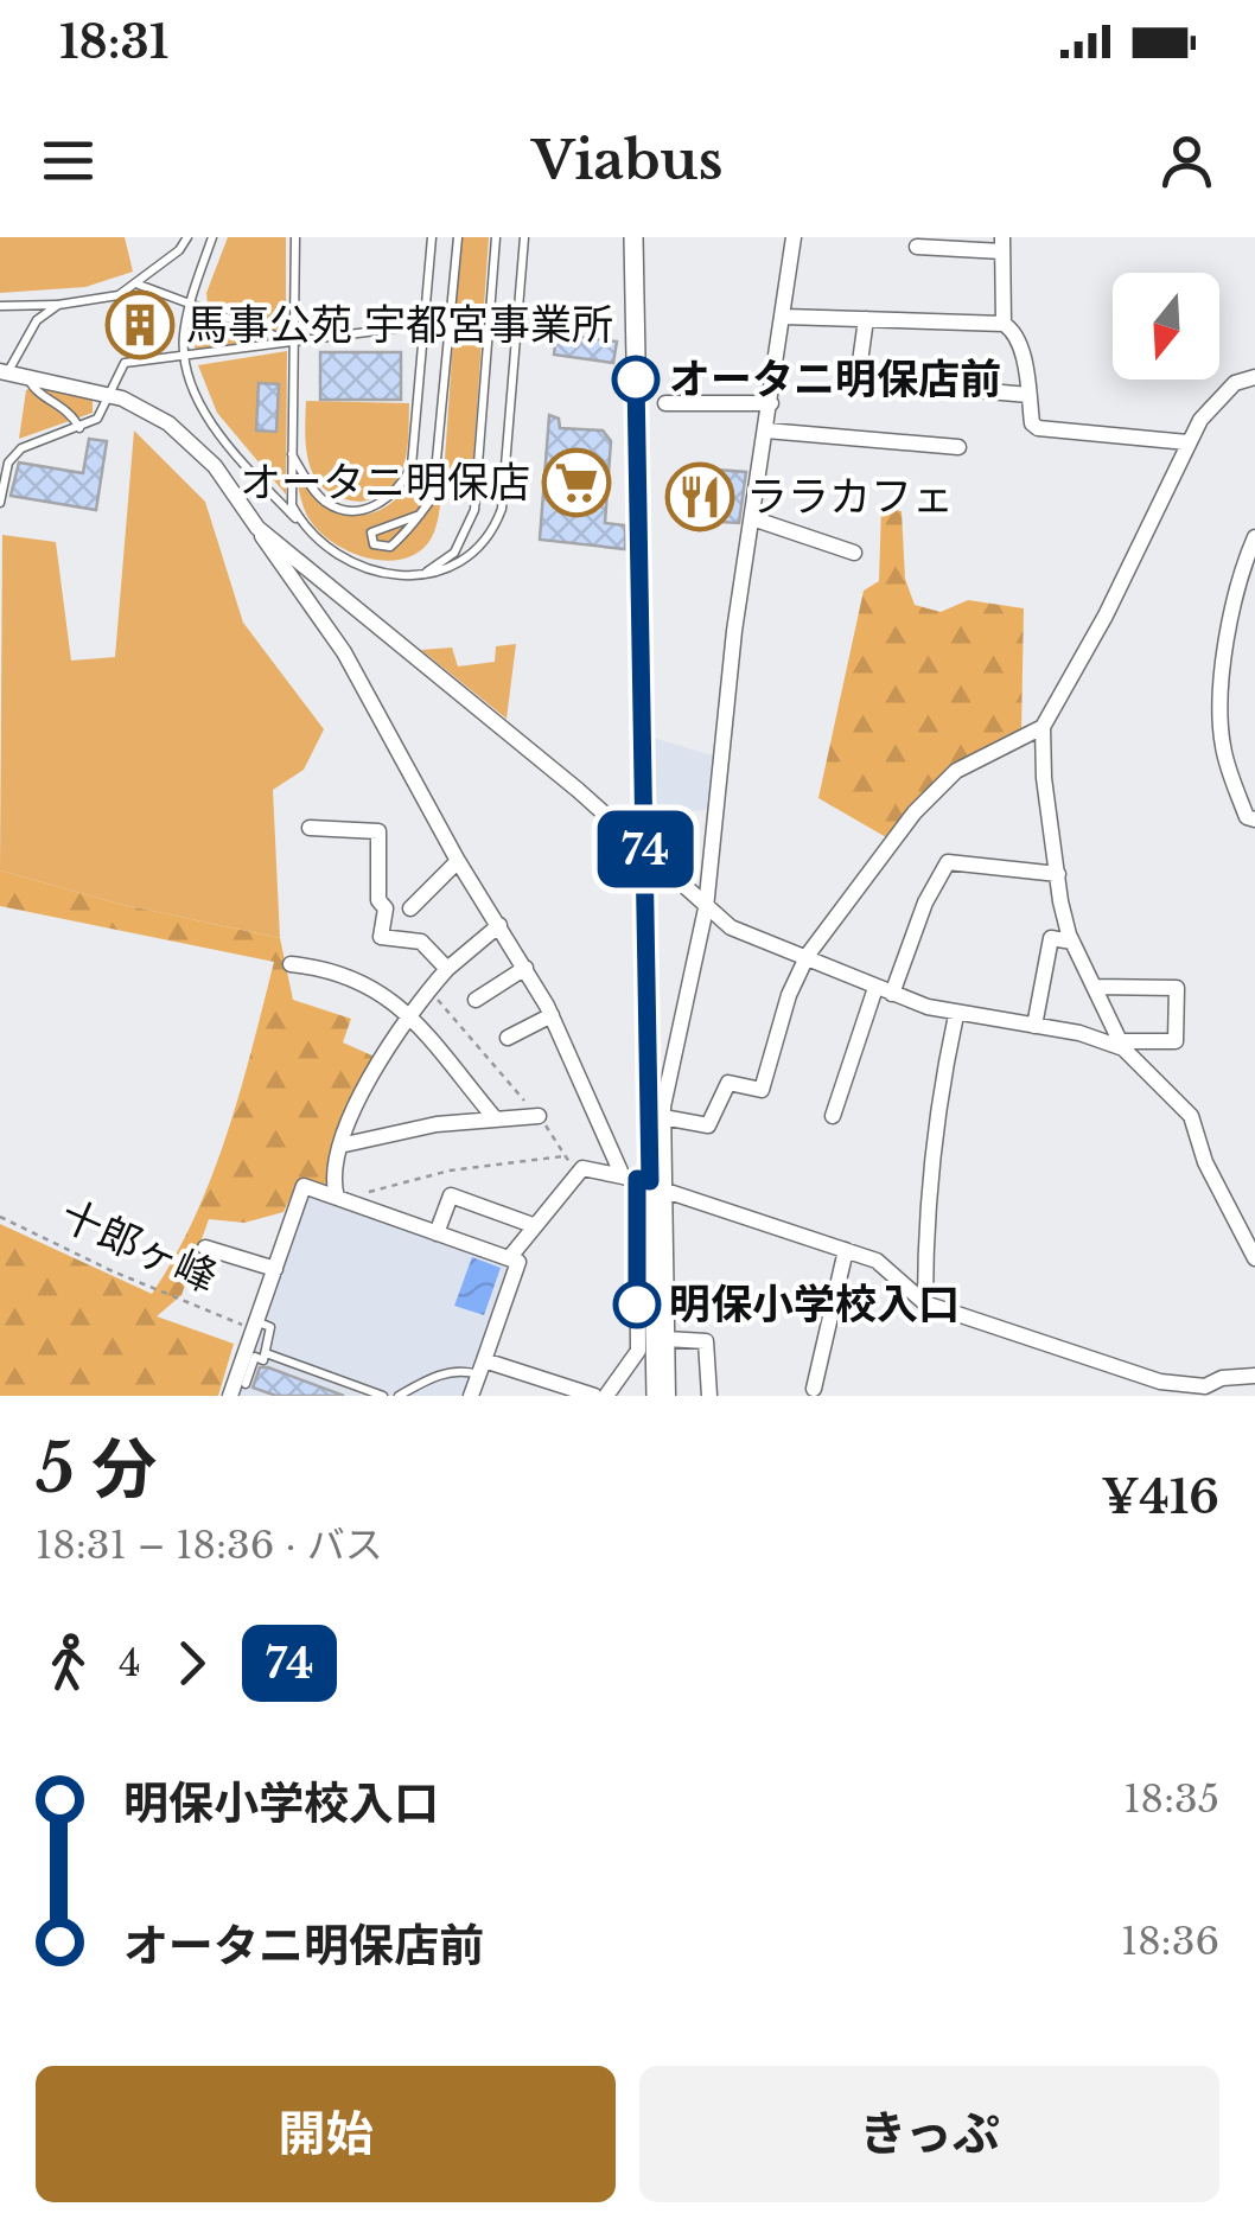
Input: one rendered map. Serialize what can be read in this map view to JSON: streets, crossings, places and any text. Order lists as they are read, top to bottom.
{
  "streets": {
    "path": ["十郎ヶ峰"]
  },
  "places": {
    "building": ["馬事公苑 宇都宮事業所"],
    "other": ["オータニ明保店前", "明保小学校入口"],
    "supermarket": ["オータニ明保店"],
    "restaurant": ["ララカフェ"]
  },
  "lines": ["bus line 74"],
  "north": "bottom",
  "page": {
    "status": "18:31",
    "header": "Viabus",
    "on_map": "74",
    "heading": ["5 分", "18:31 – 18:36 · バス", "¥416"],
    "legs": ["4", "74"],
    "list": [
      {
        "name": "明保小学校入口",
        "value": "18:35"
      },
      {
        "name": "オータニ明保店前",
        "value": "18:36"
      }
    ],
    "buttons": ["開始", "きっぷ"]
  }
}
